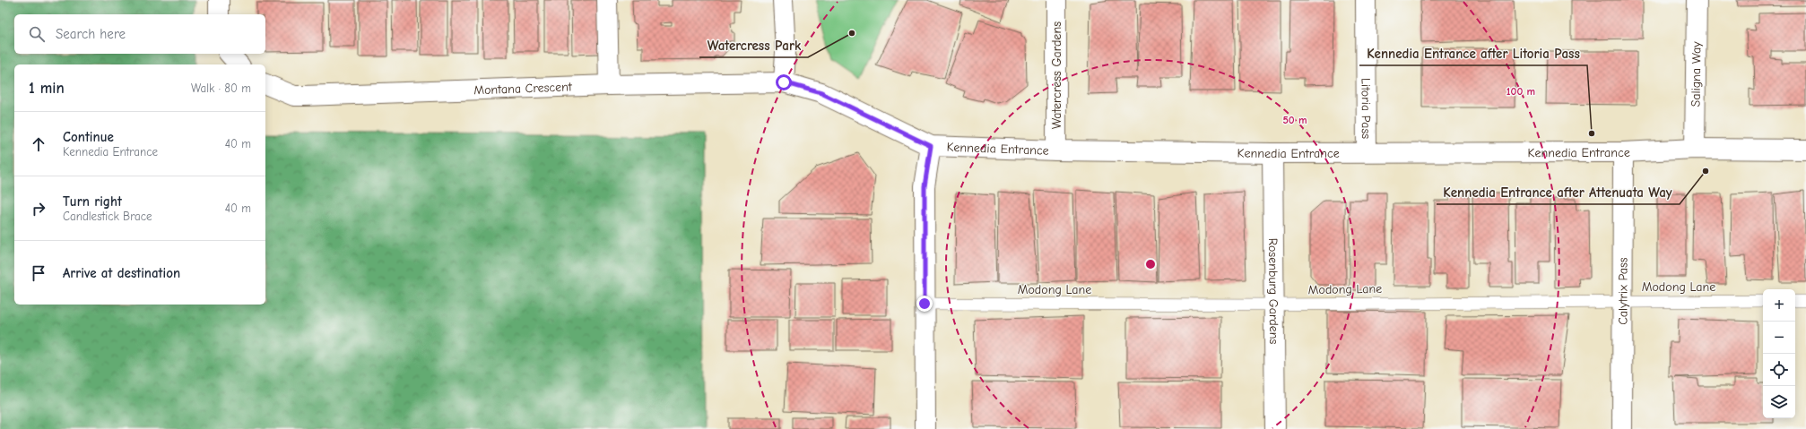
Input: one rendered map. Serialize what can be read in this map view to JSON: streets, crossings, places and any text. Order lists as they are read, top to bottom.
{
  "streets": {
    "street": [
      "Saligna Way",
      "Watercress Gardens",
      "Montana Crescent",
      "Litoria Pass",
      "Kennedia Entrance",
      "Rosenburg Gardens",
      "Calytrix Pass"
    ],
    "lane": ["Modong Lane"]
  },
  "crossings": [
    ["Saligna Way", "Kennedia Entrance"],
    ["Watercress Gardens", "Kennedia Entrance"],
    ["Montana Crescent", "Kennedia Entrance"],
    ["Litoria Pass", "Kennedia Entrance"],
    ["Kennedia Entrance", "Rosenburg Gardens"],
    ["Kennedia Entrance", "Calytrix Pass"],
    ["Modong Lane", "Rosenburg Gardens"],
    ["Modong Lane", "Calytrix Pass"]
  ],
  "places": ["Watercress Park", "Kennedia Entrance after Litoria Pass", "Kennedia Entrance after Attenuata Way"],
  "page": {
    "search": "Search here",
    "heading": ["1 min", "Walk · 80 m"],
    "list": [
      ["Continue", "Kennedia Entrance", "40 m"],
      ["Turn right", "Candlestick Brace", "40 m"],
      "Arrive at destination"
    ],
    "map_buttons": ["+", "−"]
  },
  "rings": ["100 m", "50 m"]
}
